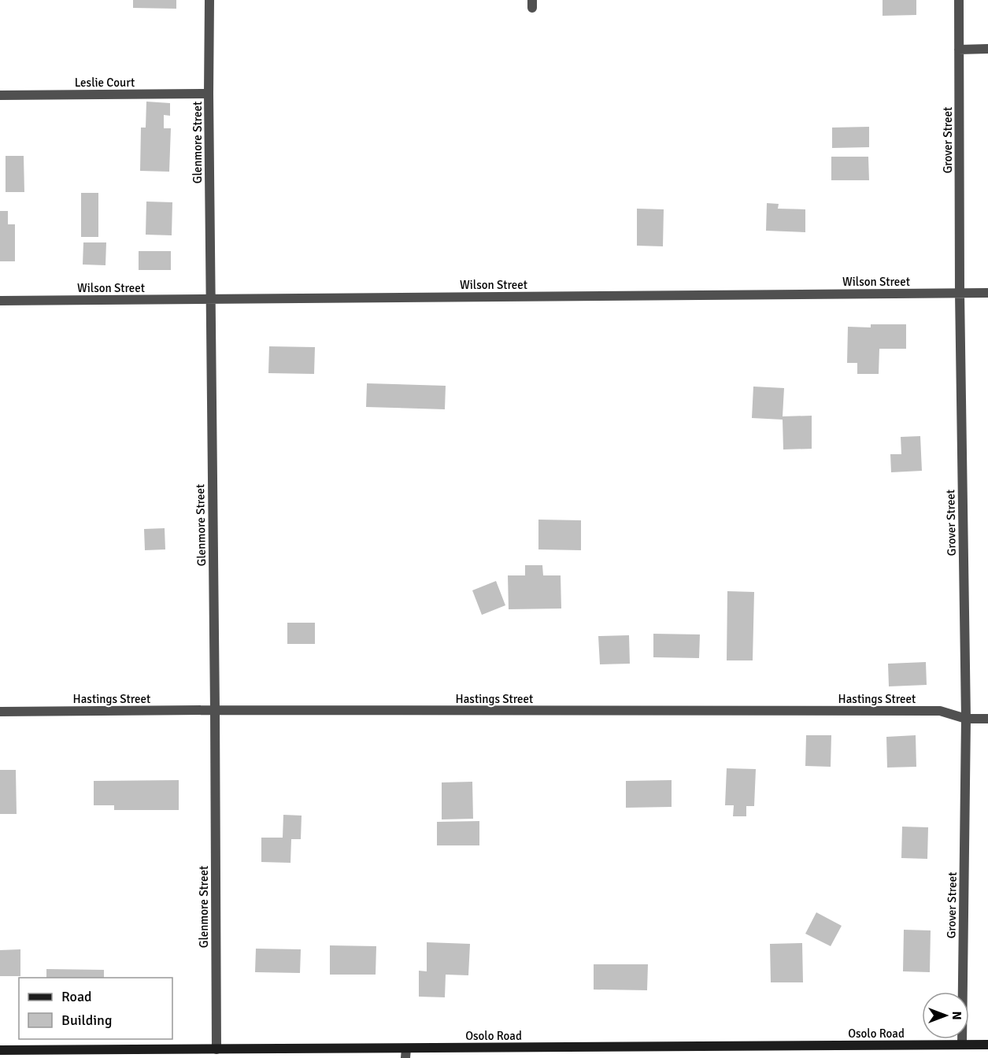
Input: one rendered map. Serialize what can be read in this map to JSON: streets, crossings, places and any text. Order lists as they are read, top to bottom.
{
  "streets": {
    "street": [
      "Leslie Court",
      "Grover Street",
      "Glenmore Street",
      "Wilson Street",
      "Hastings Street",
      "Osolo Road"
    ]
  },
  "crossings": [
    ["Leslie Court", "Glenmore Street"],
    ["Grover Street", "Wilson Street"],
    ["Grover Street", "Hastings Street"],
    ["Grover Street", "Osolo Road"],
    ["Glenmore Street", "Wilson Street"],
    ["Glenmore Street", "Hastings Street"],
    ["Glenmore Street", "Osolo Road"]
  ],
  "legend": ["Road", "Building"],
  "north": "right"
}
